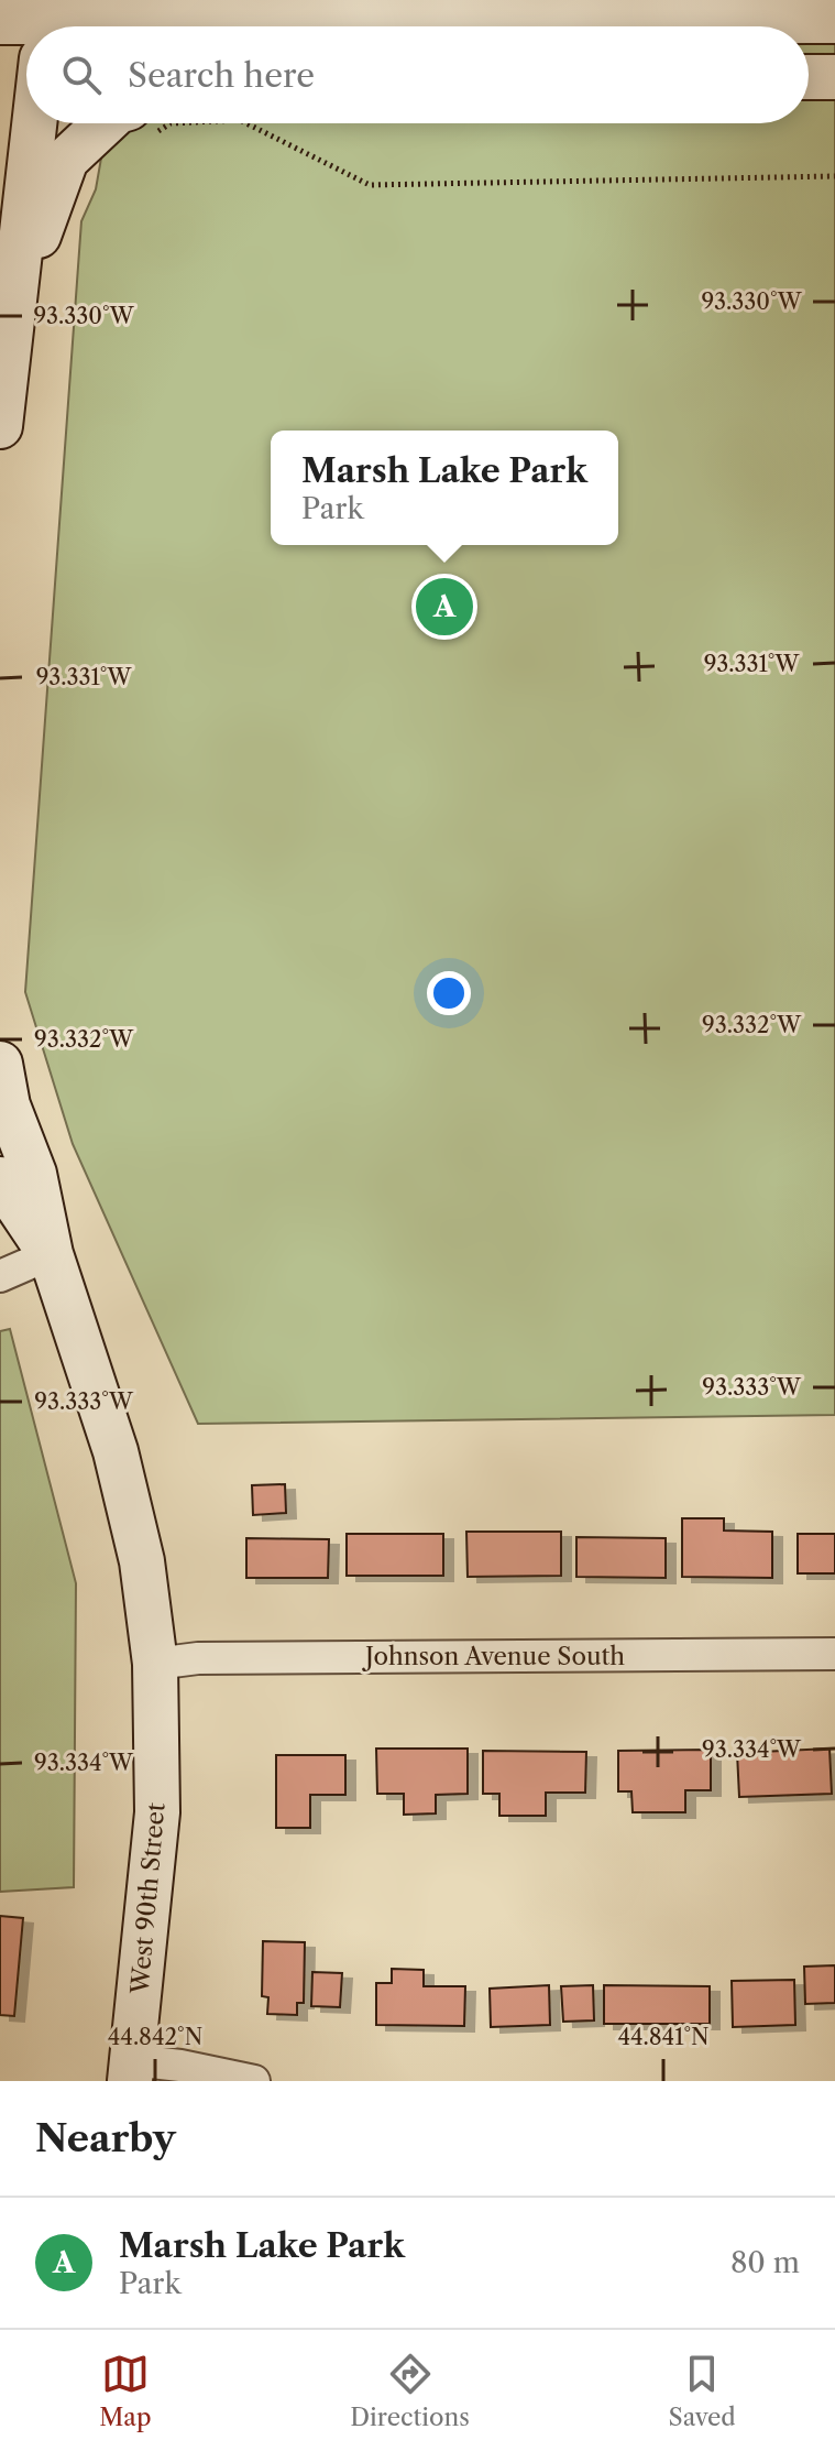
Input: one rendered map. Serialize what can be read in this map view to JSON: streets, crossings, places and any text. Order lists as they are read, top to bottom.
{
  "streets": {
    "street": ["Johnson Avenue South", "West 90th Street"]
  },
  "crossings": [
    ["Johnson Avenue South", "West 90th Street"]
  ],
  "page": {
    "search": "Search here",
    "popup": ["Marsh Lake Park", "Park"],
    "pins": "A",
    "heading": "Nearby",
    "list": [
      {
        "mark": "A",
        "name": "Marsh Lake Park",
        "note": "Park",
        "value": "80 m"
      }
    ],
    "nav": ["Map", "Directions", "Saved"]
  },
  "coordinates": [
    "93.330°W",
    "93.331°W",
    "93.332°W",
    "93.333°W",
    "93.334°W",
    "44.842°N",
    "44.841°N"
  ]
}
